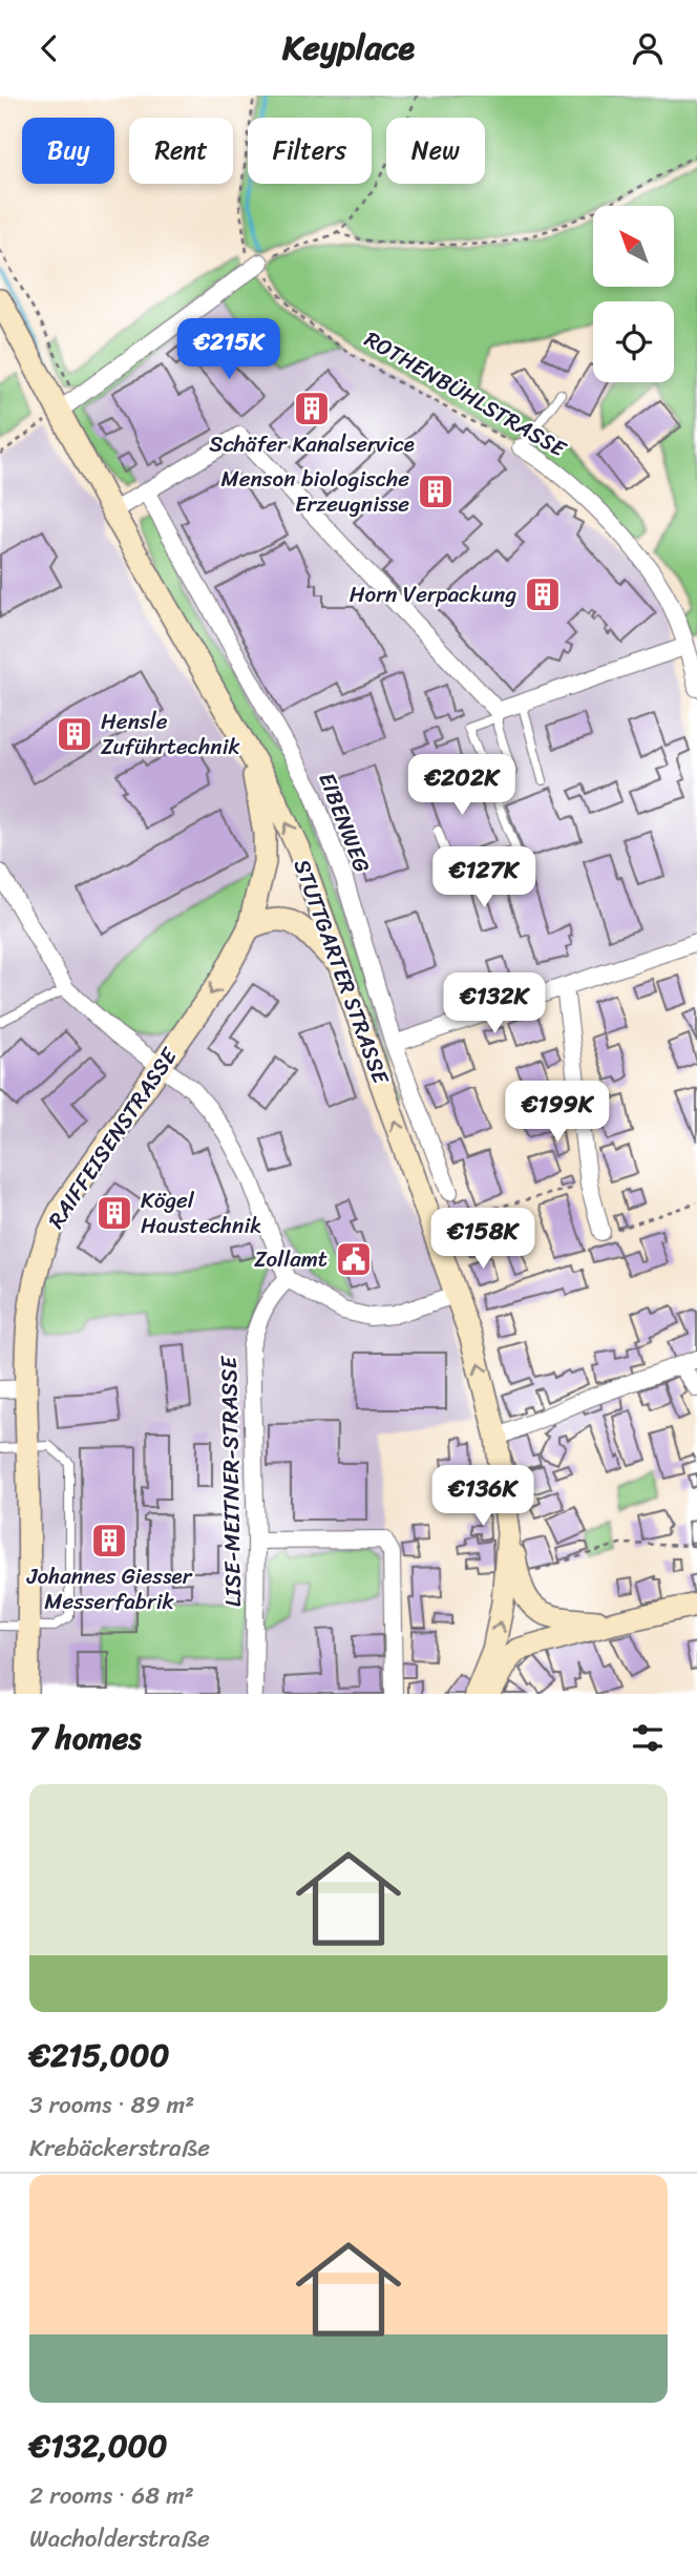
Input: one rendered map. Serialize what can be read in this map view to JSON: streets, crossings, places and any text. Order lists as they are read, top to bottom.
{
  "streets": {
    "main road": ["STUTTGARTER STRASSE", "RAIFFEISENSTRASSE"],
    "street": ["ROTHENBÜHLSTRASSE", "EIBENWEG", "LISE-MEITNER-STRASSE"]
  },
  "crossings": [
    ["STUTTGARTER STRASSE", "RAIFFEISENSTRASSE"]
  ],
  "one_way": ["STUTTGARTER STRASSE"],
  "places": {
    "building": [
      "Schäfer Kanalservice",
      "Menson biologische Erzeugnisse",
      "Horn Verpackung",
      "Hensle Zuführtechnik",
      "Kögel Haustechnik",
      "Johannes Giesser Messerfabrik"
    ],
    "public building": ["Zollamt"]
  },
  "north": "top left",
  "page": {
    "header": "Keyplace",
    "chip": [
      "Buy",
      "Rent",
      "Filters",
      "New"
    ],
    "price": [
      "€215K",
      "€202K",
      "€127K",
      "€132K",
      "€199K",
      "€158K",
      "€136K"
    ],
    "heading": "7 homes",
    "list": [
      {
        "name": "€215,000",
        "note": "3 rooms · 89 m² · Krebäckerstraße"
      },
      {
        "name": "€132,000",
        "note": "2 rooms · 68 m² · Wacholderstraße"
      }
    ]
  }
}
